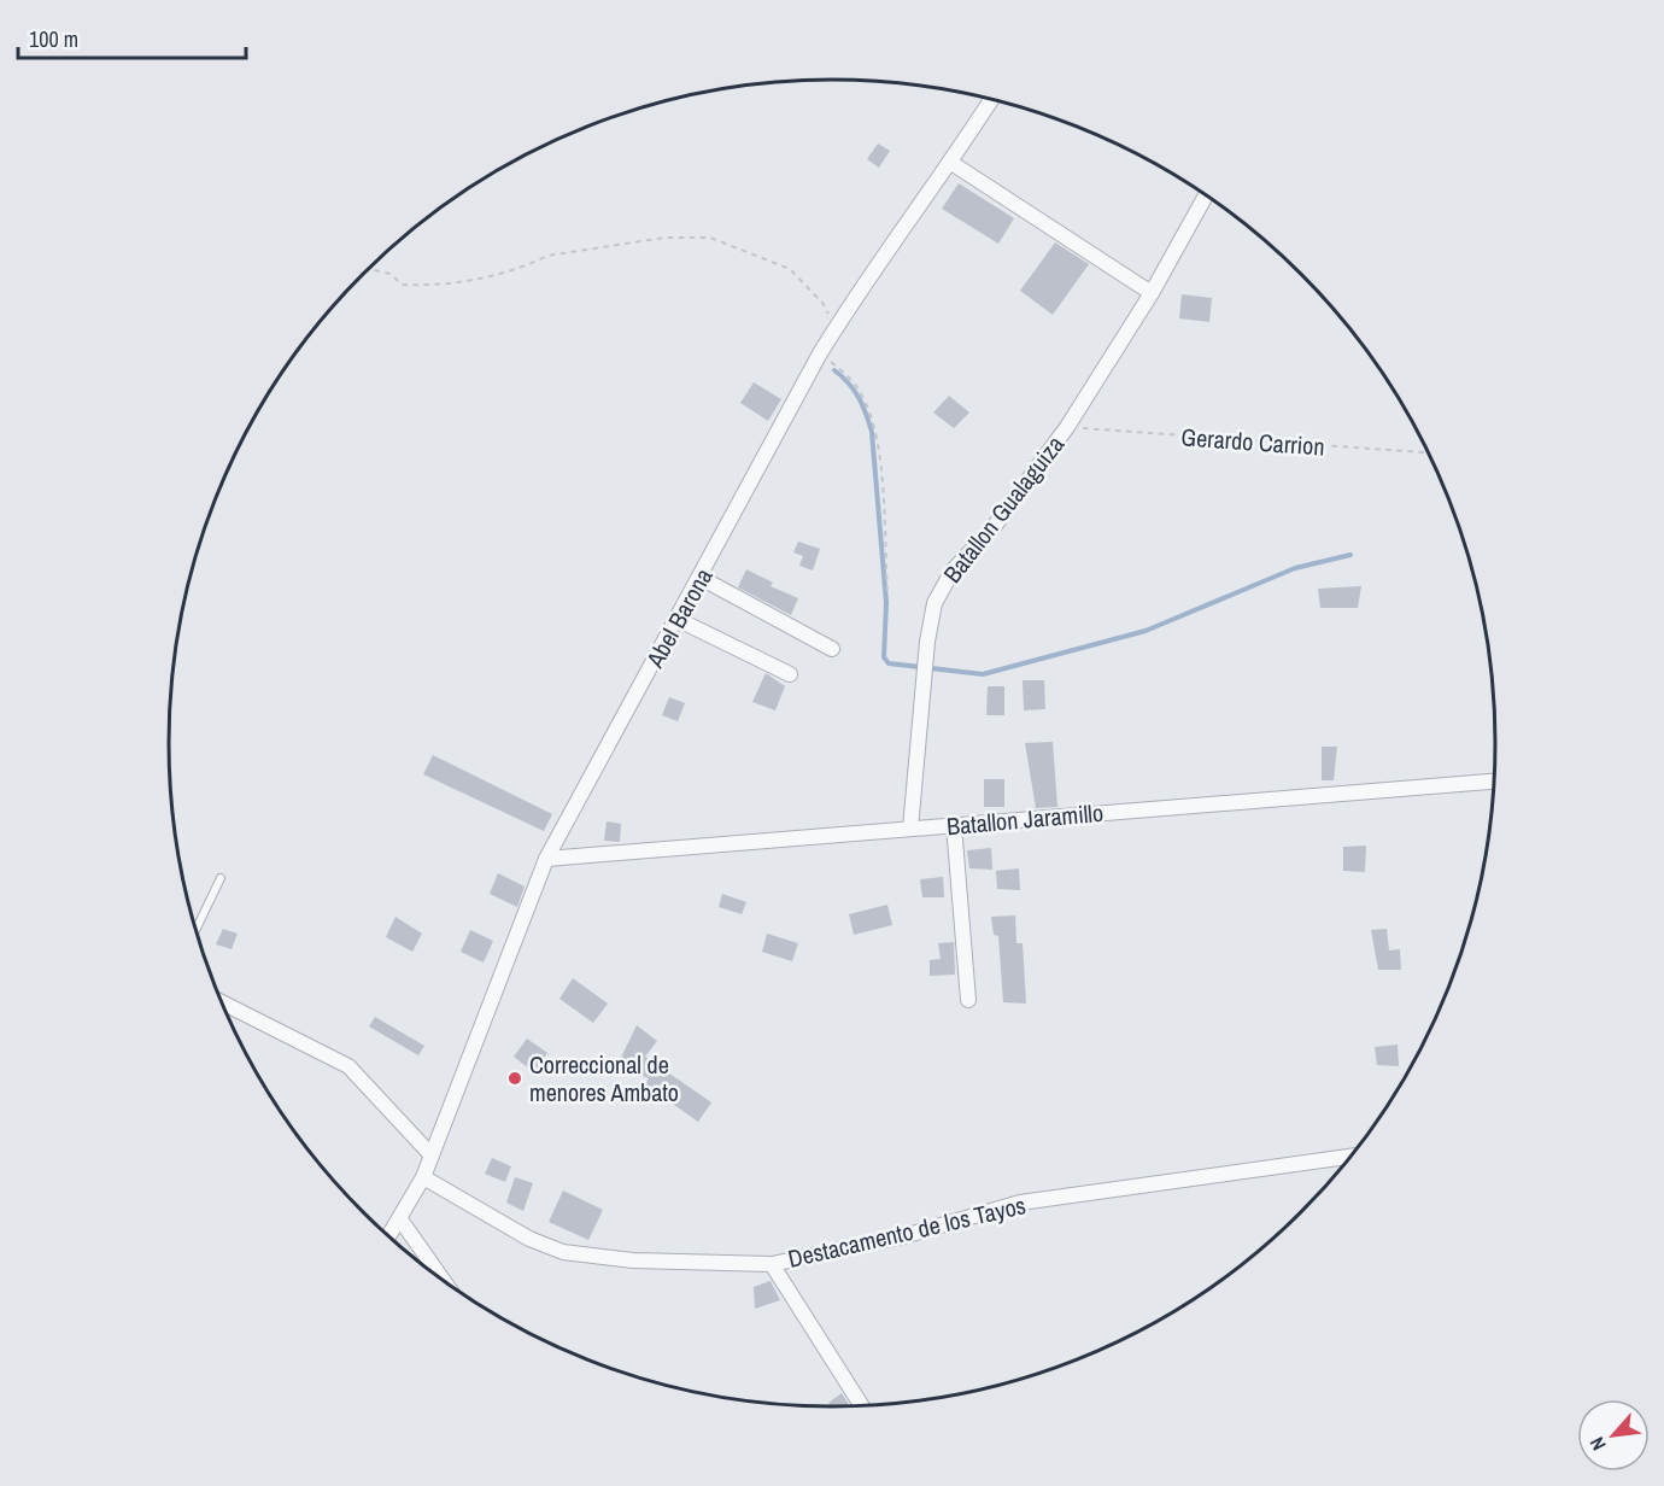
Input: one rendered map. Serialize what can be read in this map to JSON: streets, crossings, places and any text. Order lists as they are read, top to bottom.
{
  "streets": {
    "street": [
      "Batallon Gualaguiza",
      "Abel Barona",
      "Batallon Jaramillo",
      "Destacamento de los Tayos"
    ],
    "path": ["Gerardo Carrion"]
  },
  "crossings": [
    ["Gerardo Carrion", "Batallon Gualaguiza"],
    ["Batallon Gualaguiza", "Batallon Jaramillo"],
    ["Abel Barona", "Batallon Jaramillo"],
    ["Abel Barona", "Destacamento de los Tayos"]
  ],
  "places": ["Correccional de menores Ambato"],
  "scale_bar": "100 m",
  "north": "bottom left"
}
